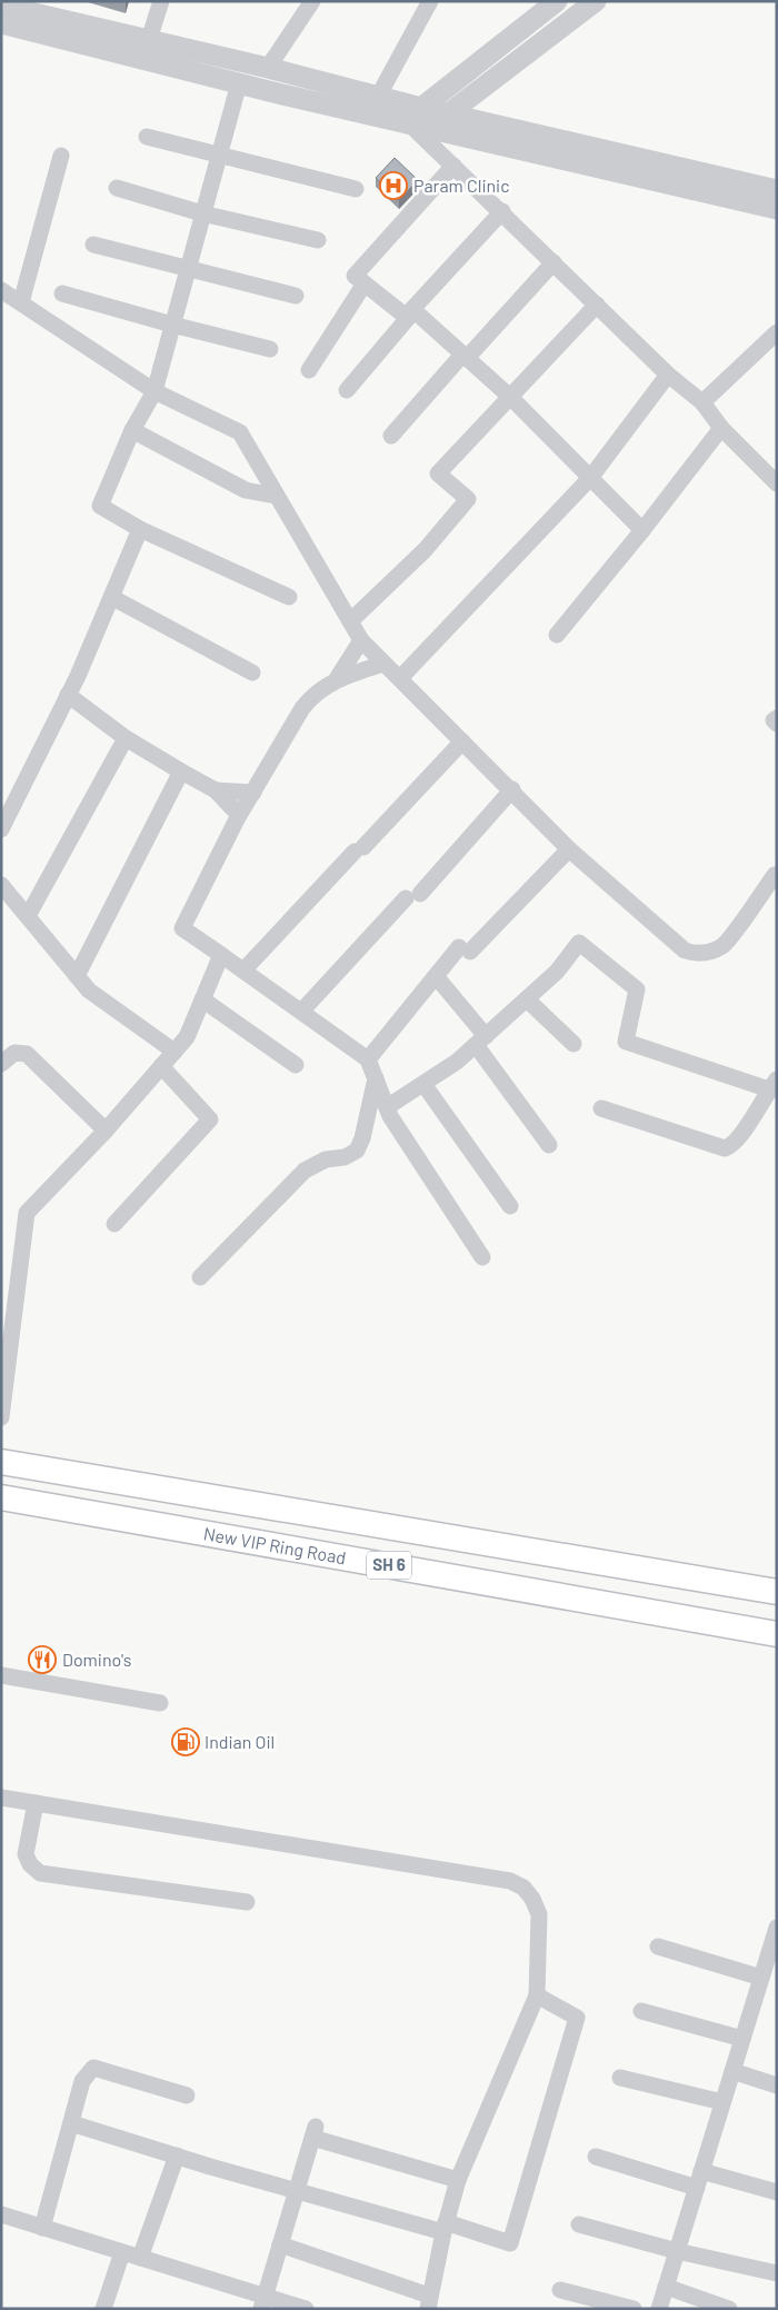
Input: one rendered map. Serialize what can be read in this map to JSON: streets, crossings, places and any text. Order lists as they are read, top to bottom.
{
  "streets": {
    "main road": ["New VIP Ring Road", "SH 6"]
  },
  "places": {
    "hospital": ["Param Clinic"],
    "restaurant": ["Domino's"],
    "fuel station": ["Indian Oil"]
  }
}
